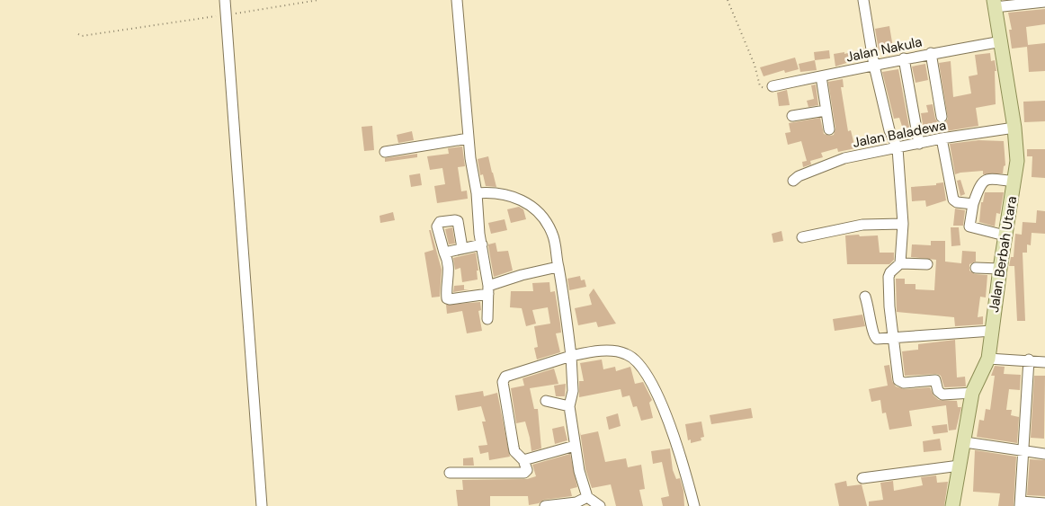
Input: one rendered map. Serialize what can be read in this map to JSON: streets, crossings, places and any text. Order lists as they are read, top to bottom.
{
  "streets": {
    "main road": ["Jalan Berbah Utara"],
    "street": ["Jalan Nakula", "Jalan Baladewa"]
  },
  "crossings": [
    ["Jalan Nakula", "Jalan Berbah Utara"],
    ["Jalan Baladewa", "Jalan Berbah Utara"]
  ]
}
